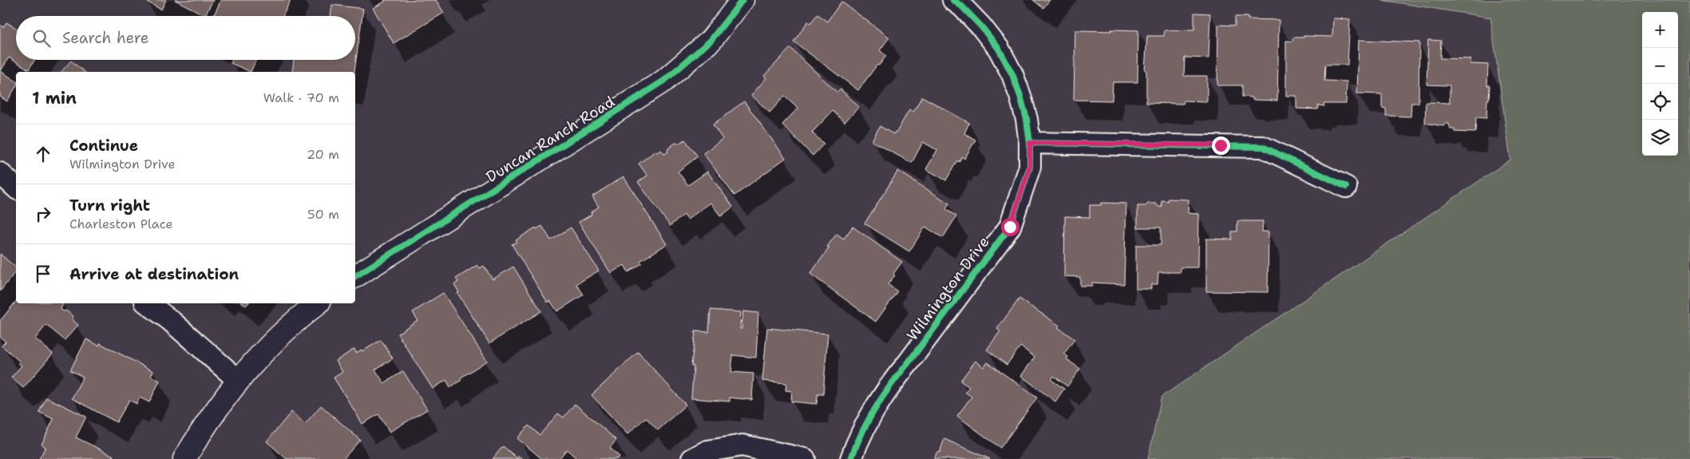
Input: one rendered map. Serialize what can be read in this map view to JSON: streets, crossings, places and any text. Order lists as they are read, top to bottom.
{
  "streets": {
    "street": ["Duncan Ranch Road", "Wilmington Drive"]
  },
  "page": {
    "map_buttons": ["+", "−"],
    "search": "Search here",
    "heading": ["1 min", "Walk · 70 m"],
    "list": [
      ["Continue", "Wilmington Drive", "20 m"],
      ["Turn right", "Charleston Place", "50 m"],
      "Arrive at destination"
    ]
  }
}
